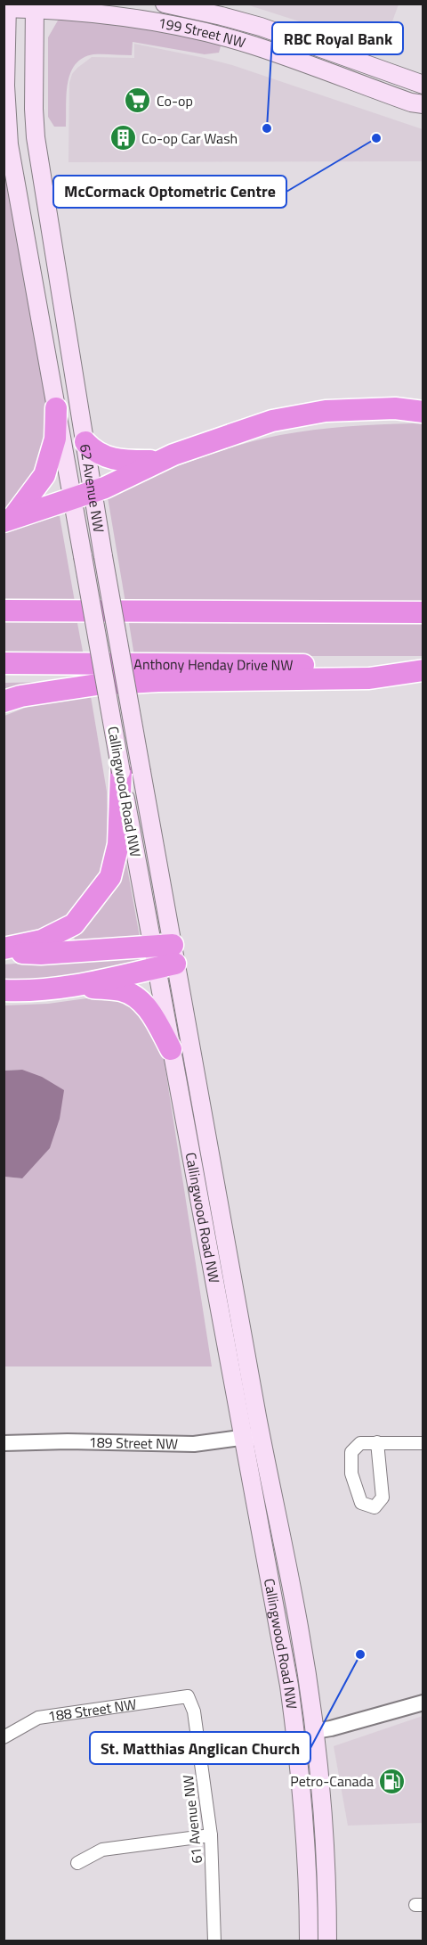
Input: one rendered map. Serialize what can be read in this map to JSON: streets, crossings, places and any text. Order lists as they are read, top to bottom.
{
  "streets": {
    "highway": ["Anthony Henday Drive NW"],
    "main road": ["199 Street NW", "62 Avenue NW", "Callingwood Road NW"],
    "street": ["189 Street NW", "188 Street NW", "61 Avenue NW"]
  },
  "crossings": [
    ["199 Street NW", "62 Avenue NW"],
    ["62 Avenue NW", "Callingwood Road NW"],
    ["Callingwood Road NW", "189 Street NW"],
    ["188 Street NW", "61 Avenue NW"]
  ],
  "places": {
    "supermarket": ["Co-op"],
    "other": ["RBC Royal Bank", "McCormack Optometric Centre", "St. Matthias Anglican Church"],
    "building": ["Co-op Car Wash"],
    "fuel station": ["Petro-Canada"]
  }
}
